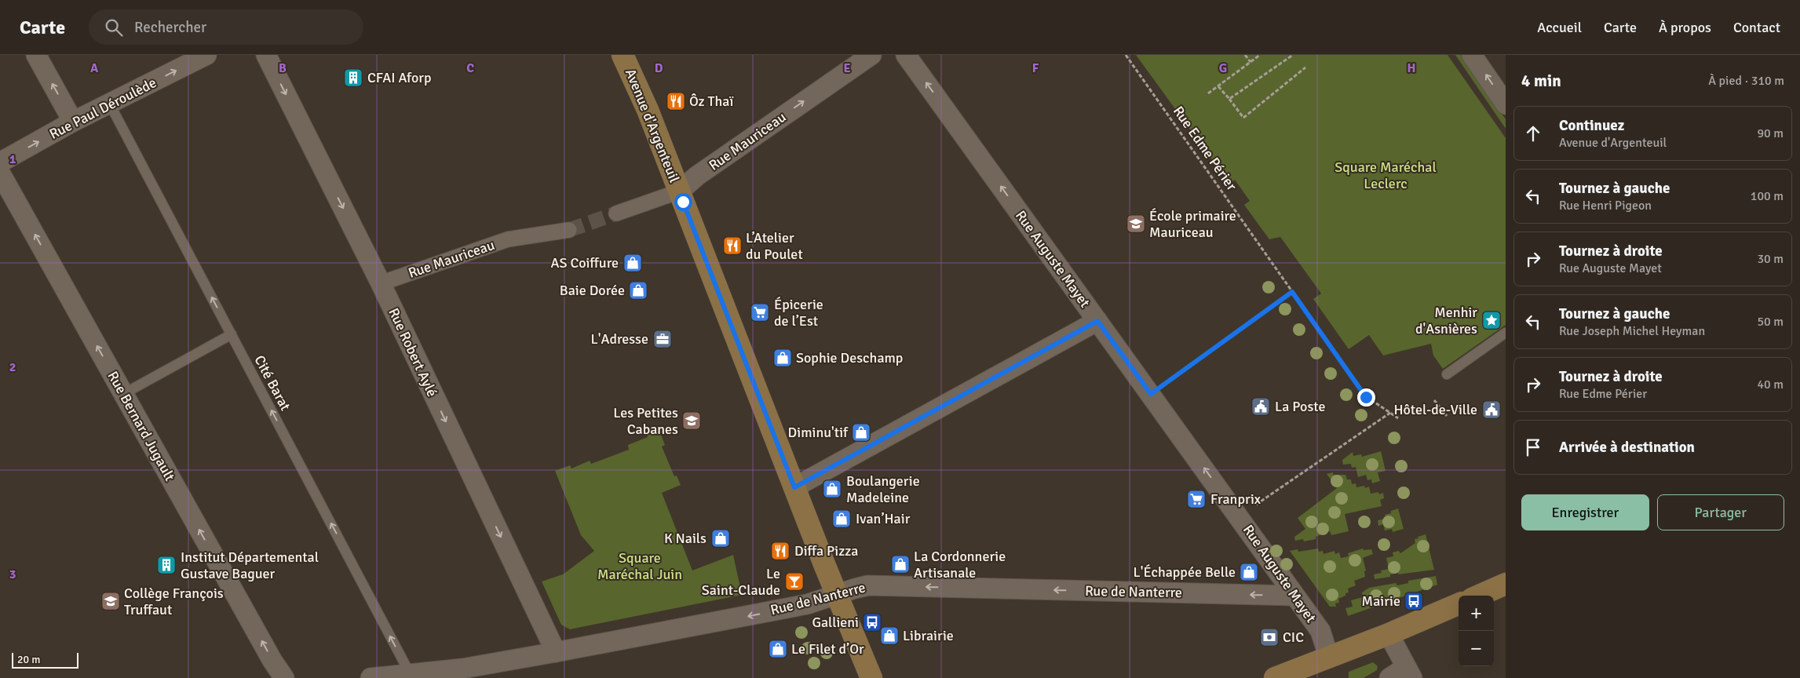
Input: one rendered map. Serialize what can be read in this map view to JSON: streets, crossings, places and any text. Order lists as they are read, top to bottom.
{
  "streets": {
    "main road": ["Avenue d'Argenteuil"],
    "street": [
      "Rue Paul Déroulède",
      "Rue Mauriceau",
      "Rue Auguste Mayet",
      "Rue Robert Aylé",
      "Rue Bernard Jugault",
      "Rue de Nanterre"
    ],
    "lane": ["Cité Barat"],
    "path": ["Rue Edme Périer"]
  },
  "crossings": [
    ["Rue Paul Déroulède", "Cité Barat"],
    ["Avenue d'Argenteuil", "Rue Mauriceau"],
    ["Avenue d'Argenteuil", "Rue de Nanterre"],
    ["Rue Mauriceau", "Rue Robert Aylé"],
    ["Rue Auguste Mayet", "Rue de Nanterre"],
    ["Rue Robert Aylé", "Rue de Nanterre"],
    ["Cité Barat", "Rue de Nanterre"]
  ],
  "one_way": [
    "Rue Paul Déroulède",
    "Rue Mauriceau",
    "Rue Auguste Mayet",
    "Rue Robert Aylé",
    "Cité Barat",
    "Rue Bernard Jugault",
    "Rue de Nanterre"
  ],
  "parks": ["Square Maréchal Leclerc", "Square Maréchal Juin"],
  "places": {
    "building": ["CFAI Aforp", "Institut Départemental Gustave Baguer"],
    "restaurant": ["Ôz Thaï", "L’Atelier du Poulet", "Diffa Pizza"],
    "school or university": ["École primaire Mauriceau", "Les Petites Cabanes", "Collège François Truffaut"],
    "shop": [
      "AS Coiffure",
      "Baie Dorée",
      "Sophie Deschamp",
      "Diminu'tif",
      "Boulangerie Madeleine",
      "Ivan’Hair",
      "K Nails",
      "La Cordonnerie Artisanale",
      "L'Échappée Belle",
      "Librairie",
      "Le Filet d’Or"
    ],
    "supermarket": ["Épicerie de l’Est", "Franprix"],
    "place": ["Menhir d'Asnières"],
    "office": ["L'Adresse"],
    "public building": ["La Poste", "Hôtel-de-Ville"],
    "bar": ["Le Saint-Claude"],
    "bus stop": ["Mairie", "Gallieni"],
    "bank": ["CIC"]
  },
  "scale_bar": "20 m",
  "page": {
    "header": "Carte",
    "search": "Rechercher",
    "nav": [
      "Accueil",
      "Carte",
      "À propos",
      "Contact"
    ],
    "heading": ["4 min", "À pied · 310 m"],
    "list": [
      ["Continuez", "Avenue d'Argenteuil", "90 m"],
      ["Tournez à gauche", "Rue Henri Pigeon", "100 m"],
      ["Tournez à droite", "Rue Auguste Mayet", "30 m"],
      ["Tournez à gauche", "Rue Joseph Michel Heyman", "50 m"],
      ["Tournez à droite", "Rue Edme Périer", "40 m"],
      "Arrivée à destination"
    ],
    "buttons": ["Enregistrer", "Partager"],
    "map_buttons": ["+", "−"],
    "scale": "20 m"
  },
  "grid": {
    "columns": [
      "A",
      "B",
      "C",
      "D",
      "E",
      "F",
      "G",
      "H"
    ],
    "rows": ["1", "2", "3"]
  }
}
